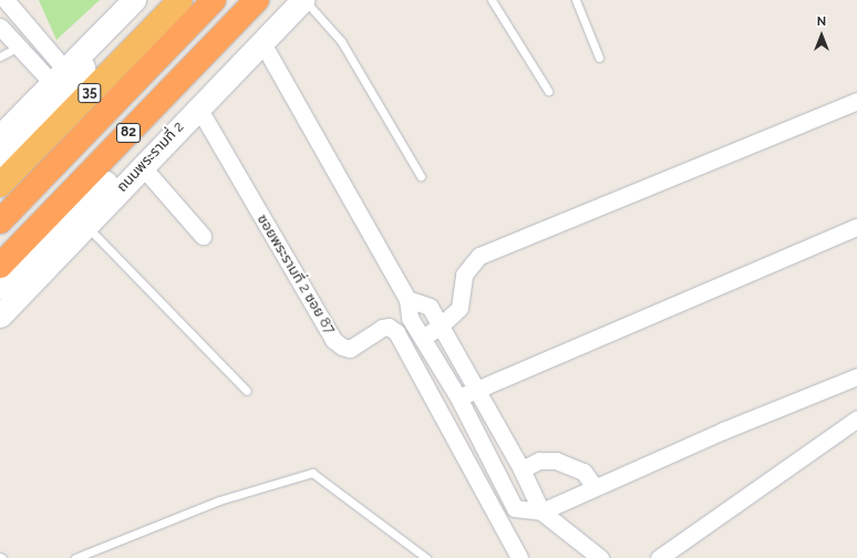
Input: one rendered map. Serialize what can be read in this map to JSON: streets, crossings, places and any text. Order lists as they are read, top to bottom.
{
  "streets": {
    "highway": ["35", "82"],
    "main road": ["ถนนพระรามที่ 2"],
    "street": ["ซอยพระรามที่ 2 ซอย 87"]
  },
  "crossings": [
    ["ถนนพระรามที่ 2", "ซอยพระรามที่ 2 ซอย 87"]
  ],
  "north": "top"
}
